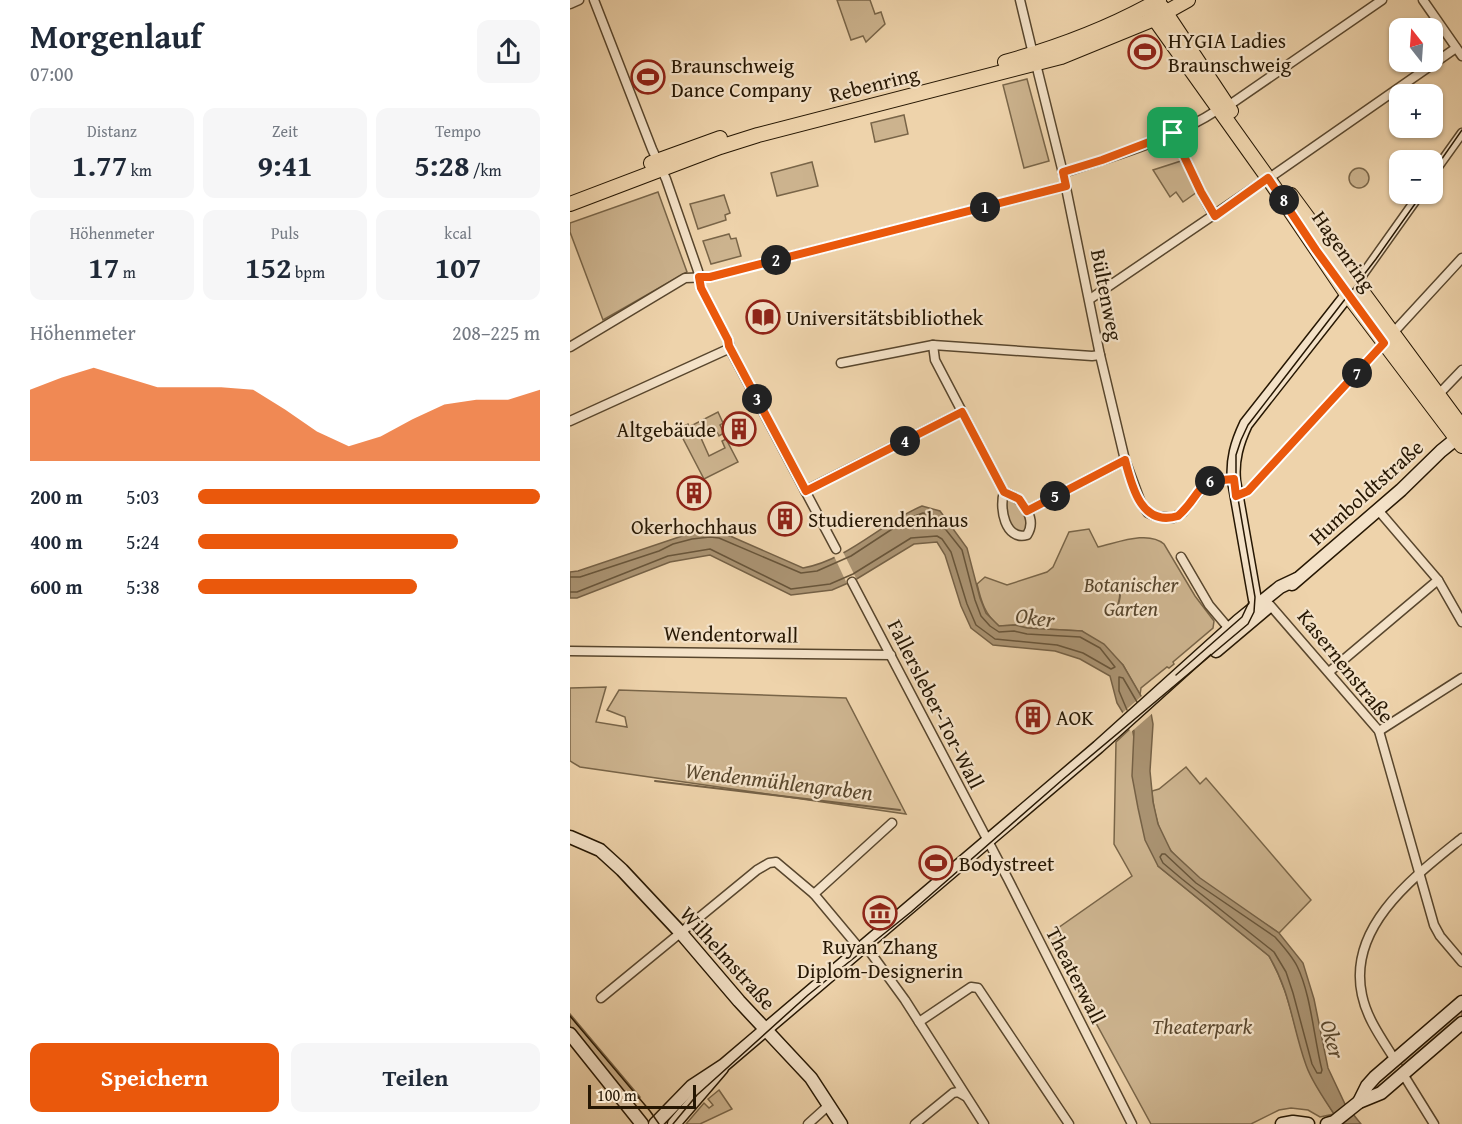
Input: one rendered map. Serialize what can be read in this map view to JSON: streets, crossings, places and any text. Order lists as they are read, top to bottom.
{
  "streets": {
    "main road": [
      "Rebenring",
      "Hagenring",
      "Humboldtstraße",
      "Wilhelmstraße"
    ],
    "street": [
      "Bültenweg",
      "Wendentorwall",
      "Kasernenstraße",
      "Fallersleber-Tor-Wall",
      "Theaterwall"
    ]
  },
  "crossings": [
    ["Rebenring", "Hagenring"],
    ["Rebenring", "Bültenweg"],
    ["Hagenring", "Humboldtstraße"],
    ["Humboldtstraße", "Kasernenstraße"],
    ["Humboldtstraße", "Fallersleber-Tor-Wall"],
    ["Humboldtstraße", "Wilhelmstraße"],
    ["Humboldtstraße", "Theaterwall"],
    ["Wendentorwall", "Fallersleber-Tor-Wall"],
    ["Fallersleber-Tor-Wall", "Theaterwall"]
  ],
  "water": ["Oker", "Wendenmühlengraben"],
  "parks": ["Botanischer Garten", "Theaterpark"],
  "places": {
    "sports": ["HYGIA Ladies Braunschweig", "Braunschweig Dance Company", "Bodystreet"],
    "library": ["Universitätsbibliothek"],
    "building": [
      "Altgebäude",
      "Okerhochhaus",
      "Studierendenhaus",
      "AOK"
    ],
    "museum": ["Ruyan Zhang Diplom-Designerin"]
  },
  "scale_bar": "100 m",
  "north": "top",
  "page": {
    "heading": ["Morgenlauf", "07:00"],
    "map_buttons": ["+", "−"],
    "stats": [
      ["Distanz", "1.77 km"],
      ["Zeit", "9:41"],
      ["Tempo", "5:28 /km"],
      ["Höhenmeter", "17 m"],
      ["Puls", "152 bpm"],
      ["kcal", "107"]
    ],
    "pins": [
      "8",
      "1",
      "2",
      "7",
      "3",
      "4",
      "6",
      "5"
    ],
    "chart": ["Höhenmeter", "208–225 m"],
    "list": [
      {
        "name": "200 m",
        "note": "5:03"
      },
      {
        "name": "400 m",
        "note": "5:24"
      },
      {
        "name": "600 m",
        "note": "5:38"
      }
    ],
    "buttons": ["Speichern", "Teilen"],
    "scale": "100 m"
  }
}
